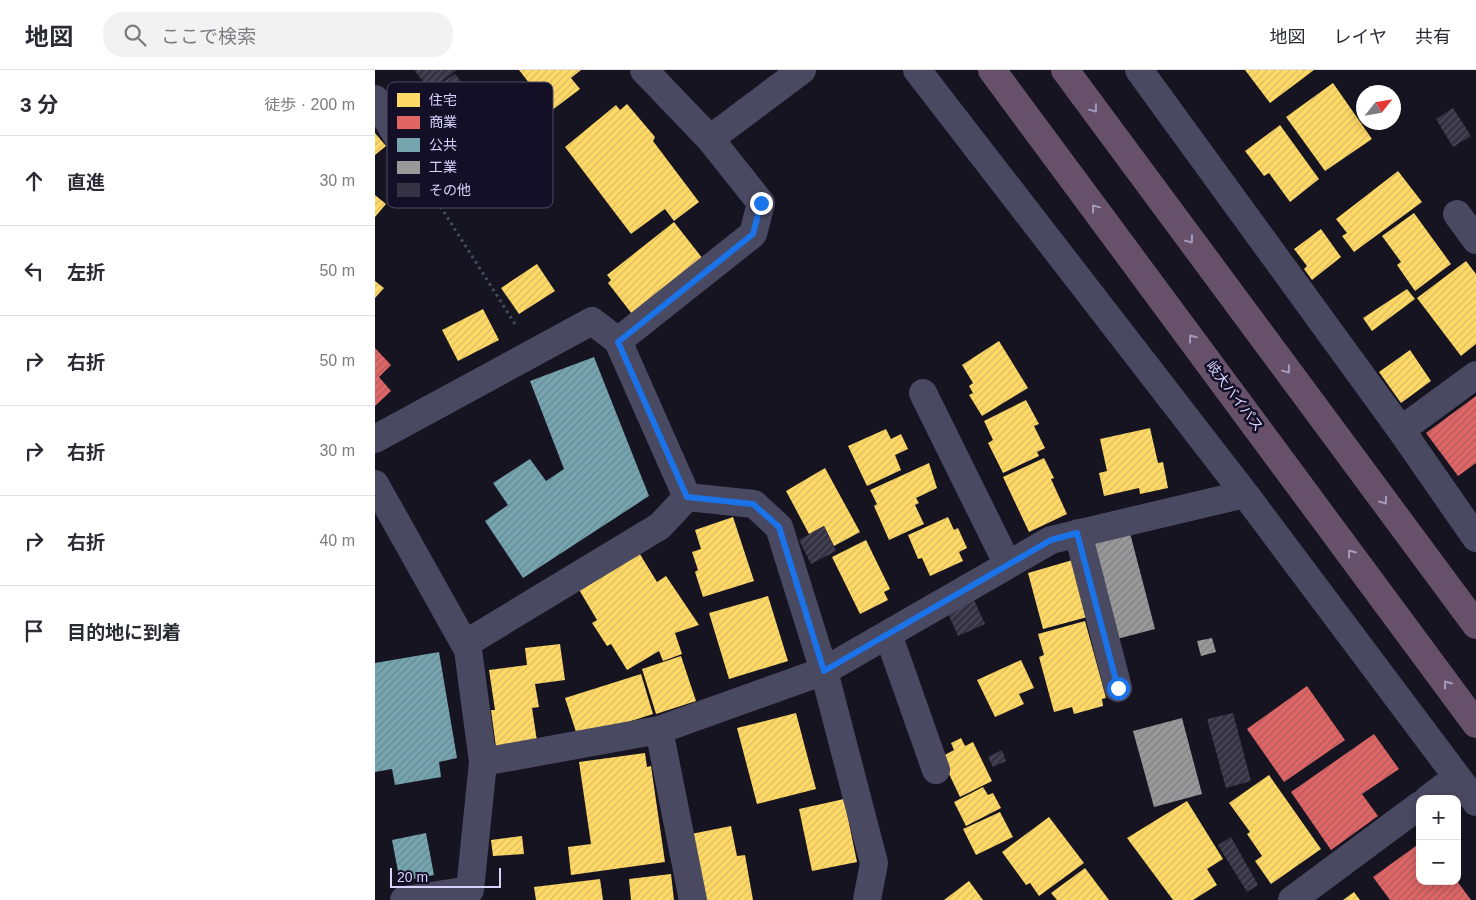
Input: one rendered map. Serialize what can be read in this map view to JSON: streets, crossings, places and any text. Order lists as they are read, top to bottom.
{
  "streets": {
    "highway": ["岐大バイパス"]
  },
  "legend": [
    "住宅",
    "商業",
    "公共",
    "工業",
    "その他"
  ],
  "scale_bar": "20 m",
  "north": "top right",
  "page": {
    "header": "地図",
    "search": "ここで検索",
    "nav": ["地図", "レイヤ", "共有"],
    "heading": ["3 分", "徒歩 · 200 m"],
    "list": [
      ["直進", "30 m"],
      ["左折", "50 m"],
      ["右折", "50 m"],
      ["右折", "30 m"],
      ["右折", "40 m"],
      "目的地に到着"
    ],
    "map_buttons": ["+", "−"],
    "scale": "20 m"
  }
}
